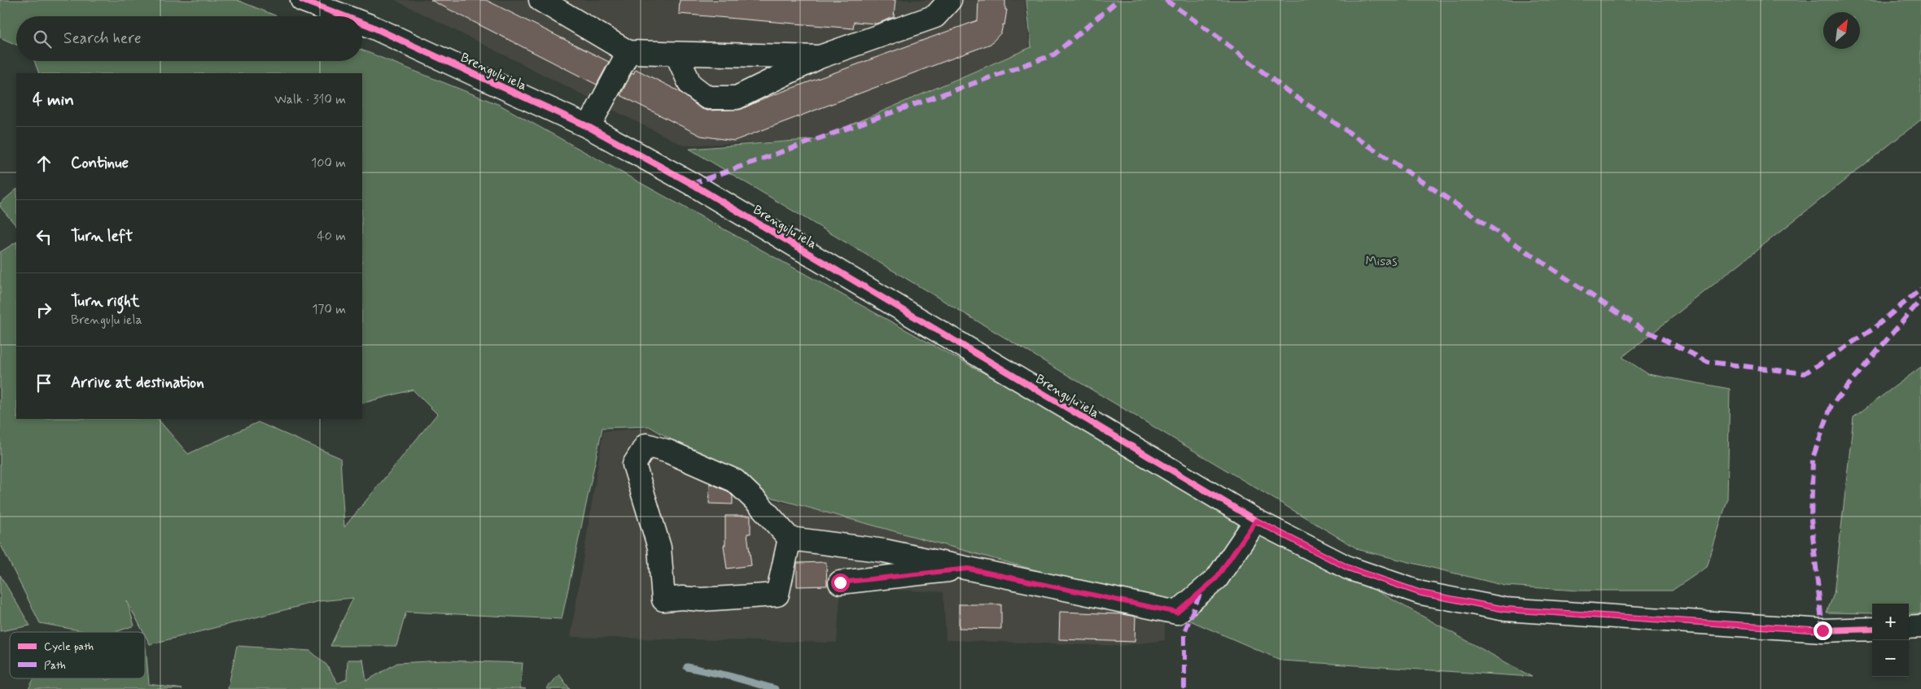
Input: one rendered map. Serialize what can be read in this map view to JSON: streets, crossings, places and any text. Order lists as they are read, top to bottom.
{
  "streets": {
    "street": ["Brenguļu iela"]
  },
  "parks": ["Misas"],
  "legend": ["Cycle path", "Path"],
  "north": "top right",
  "page": {
    "search": "Search here",
    "heading": ["4 min", "Walk · 310 m"],
    "list": [
      ["Continue", "100 m"],
      ["Turn left", "40 m"],
      ["Turn right", "Brenguļu iela", "170 m"],
      "Arrive at destination"
    ],
    "map_buttons": ["+", "−"]
  }
}
